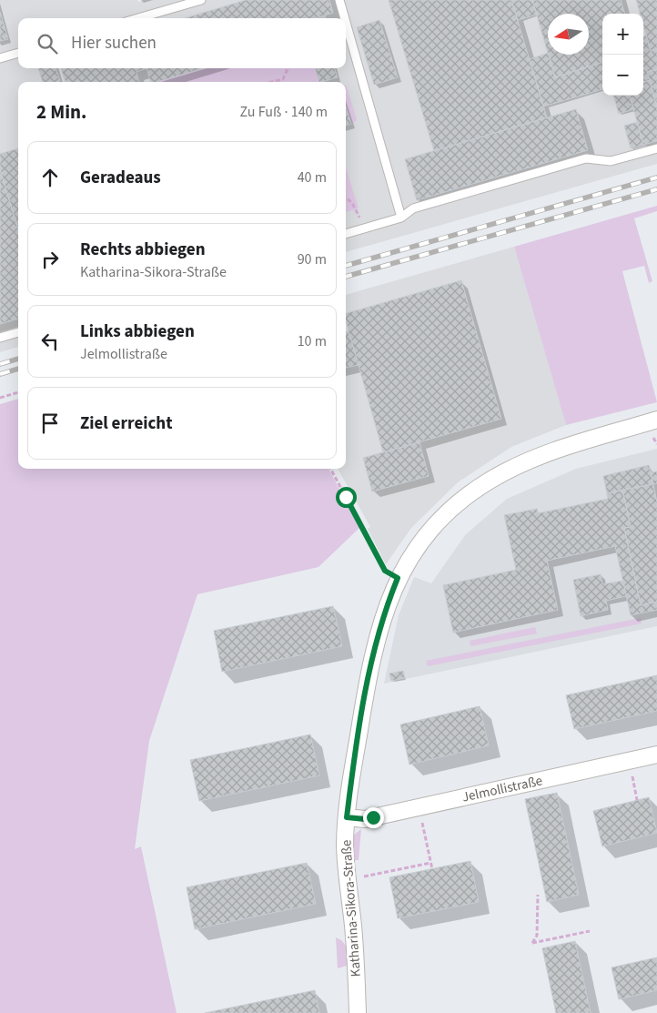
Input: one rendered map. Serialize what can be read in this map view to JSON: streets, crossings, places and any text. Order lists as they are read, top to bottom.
{
  "streets": {
    "street": ["Jelmollistraße", "Katharina-Sikora-Straße"]
  },
  "crossings": [
    ["Jelmollistraße", "Katharina-Sikora-Straße"]
  ],
  "north": "left",
  "page": {
    "map_buttons": ["+", "−"],
    "search": "Hier suchen",
    "heading": ["2 Min.", "Zu Fuß · 140 m"],
    "list": [
      ["Geradeaus", "40 m"],
      ["Rechts abbiegen", "Katharina-Sikora-Straße", "90 m"],
      ["Links abbiegen", "Jelmollistraße", "10 m"],
      "Ziel erreicht"
    ]
  }
}
